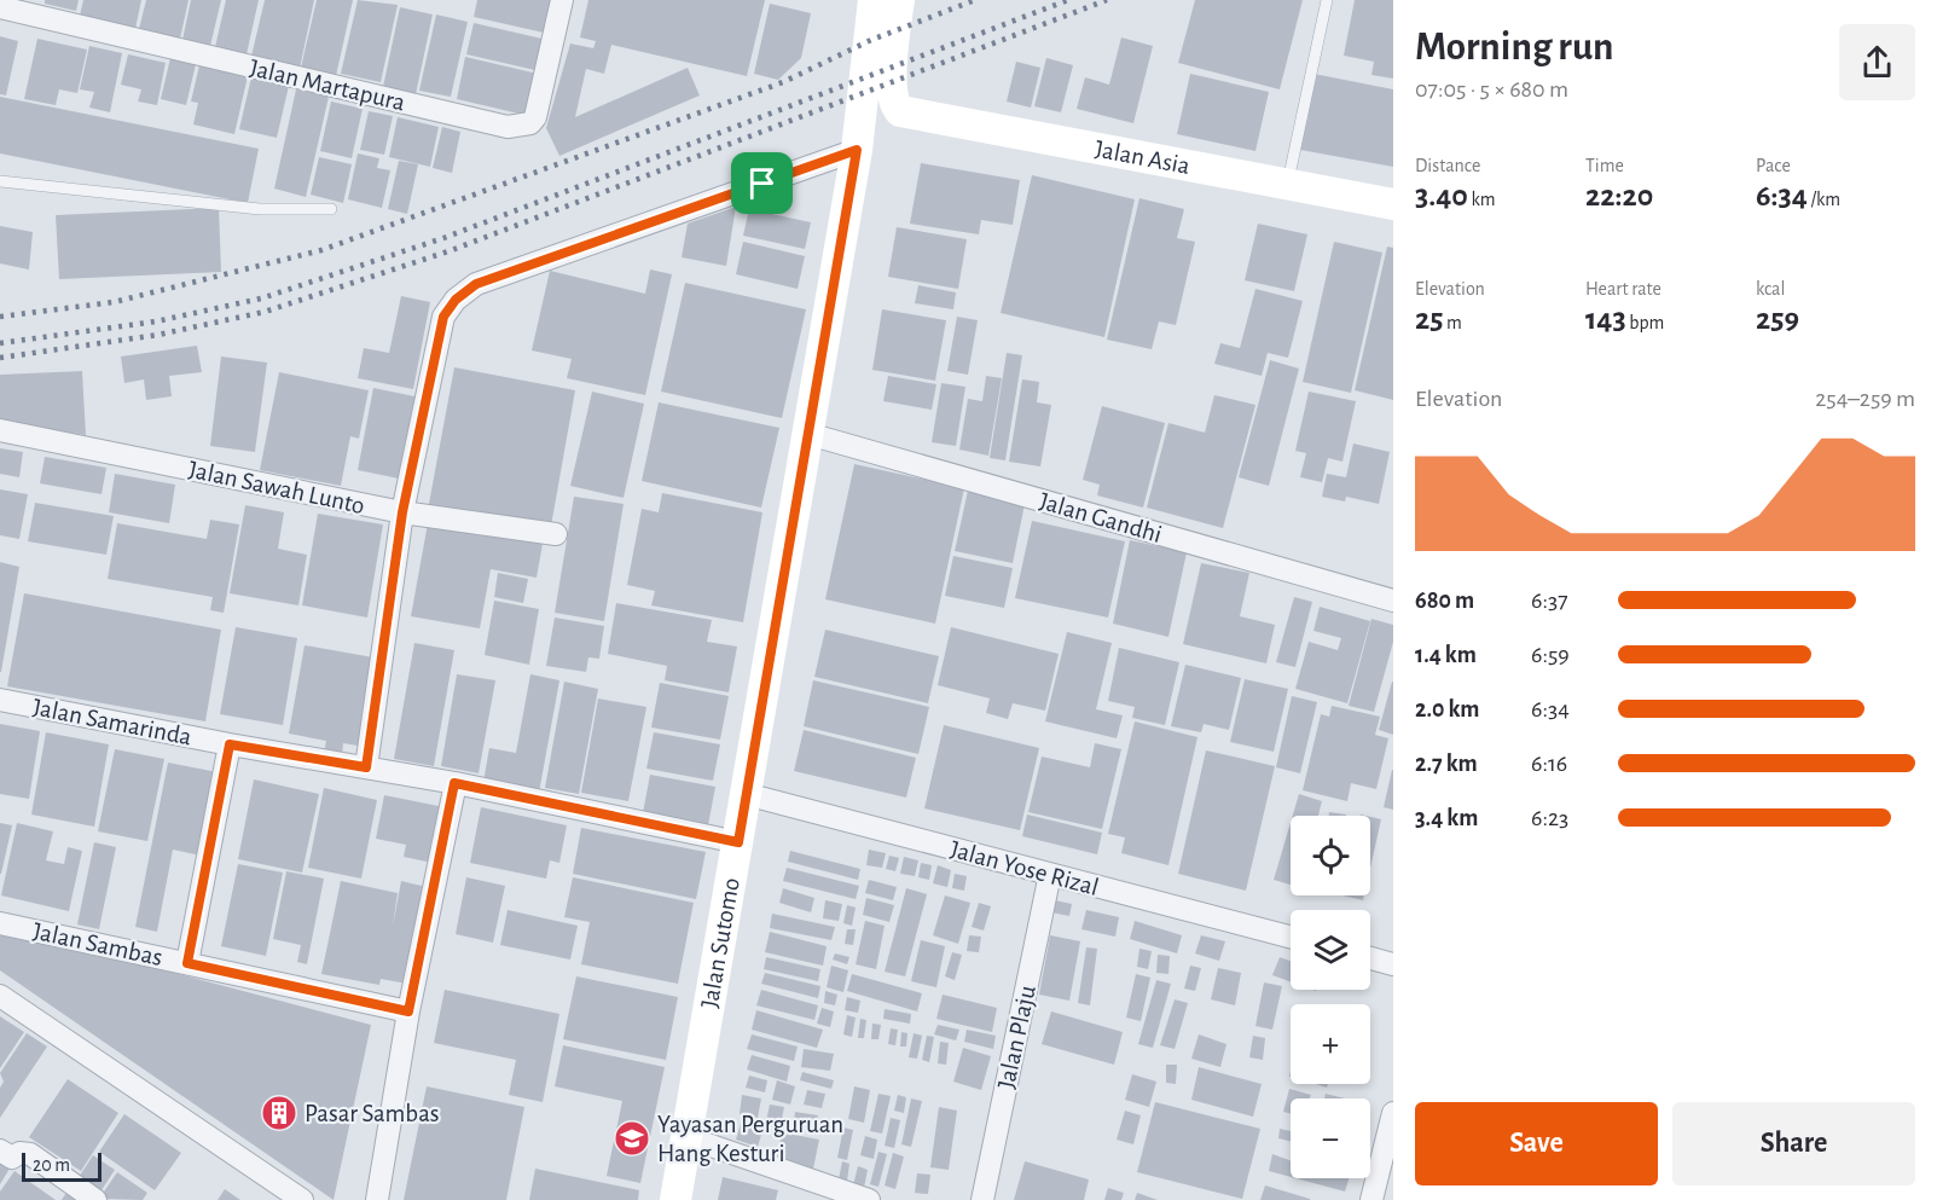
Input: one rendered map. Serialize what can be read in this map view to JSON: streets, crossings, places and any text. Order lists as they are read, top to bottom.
{
  "streets": {
    "main road": ["Jalan Asia", "Jalan Sutomo"],
    "street": [
      "Jalan Martapura",
      "Jalan Sawah Lunto",
      "Jalan Gandhi",
      "Jalan Samarinda",
      "Jalan Yose Rizal",
      "Jalan Sambas",
      "Jalan Plaju"
    ]
  },
  "crossings": [
    ["Jalan Gandhi", "Jalan Sutomo"],
    ["Jalan Samarinda", "Jalan Sutomo"],
    ["Jalan Yose Rizal", "Jalan Sutomo"],
    ["Jalan Yose Rizal", "Jalan Plaju"]
  ],
  "places": {
    "building": ["Pasar Sambas"],
    "school or university": ["Yayasan Perguruan Hang Kesturi"]
  },
  "scale_bar": "20 m",
  "page": {
    "heading": ["Morning run", "07:05 · 5 × 680 m"],
    "stats": [
      ["Distance", "3.40 km"],
      ["Time", "22:20"],
      ["Pace", "6:34 /km"],
      ["Elevation", "25 m"],
      ["Heart rate", "143 bpm"],
      ["kcal", "259"]
    ],
    "chart": ["Elevation", "254–259 m"],
    "list": [
      {
        "name": "680 m",
        "note": "6:37"
      },
      {
        "name": "1.4 km",
        "note": "6:59"
      },
      {
        "name": "2.0 km",
        "note": "6:34"
      },
      {
        "name": "2.7 km",
        "note": "6:16"
      },
      {
        "name": "3.4 km",
        "note": "6:23"
      }
    ],
    "map_buttons": ["+", "−"],
    "buttons": ["Save", "Share"],
    "scale": "20 m"
  }
}
